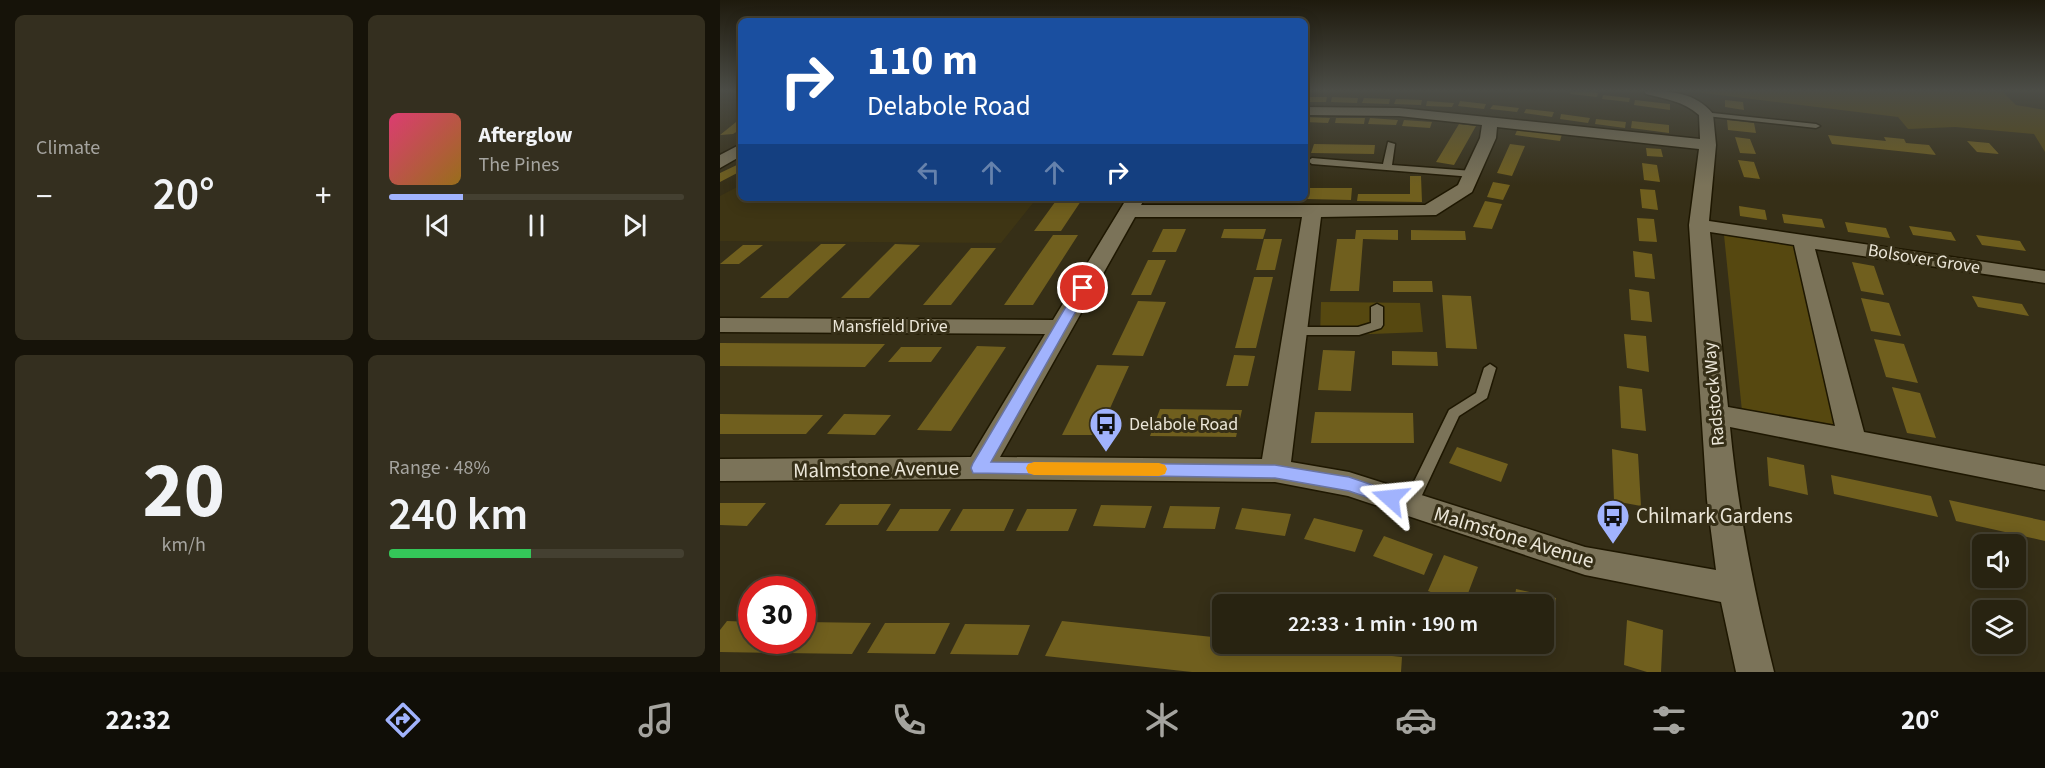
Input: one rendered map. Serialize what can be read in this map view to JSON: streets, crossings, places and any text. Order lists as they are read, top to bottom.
{
  "streets": {
    "street": [
      "Bolsover Grove",
      "Mansfield Drive",
      "Radstock Way",
      "Malmstone Avenue"
    ]
  },
  "crossings": [
    ["Bolsover Grove", "Radstock Way"],
    ["Radstock Way", "Malmstone Avenue"]
  ],
  "places": {
    "bus stop": ["Delabole Road", "Chilmark Gardens"]
  },
  "page": {
    "tile": [
      "Climate",
      ["20", "km/h"],
      ["Range · 48%", "240 km"]
    ],
    "turn": ["110 m", "Delabole Road"],
    "song": ["Afterglow", "The Pines"],
    "heat": ["−", "20°", "+"],
    "limit": "30",
    "trip": "22:33 · 1 min · 190 m",
    "tabs": ["22:32", "20°"]
  }
}
